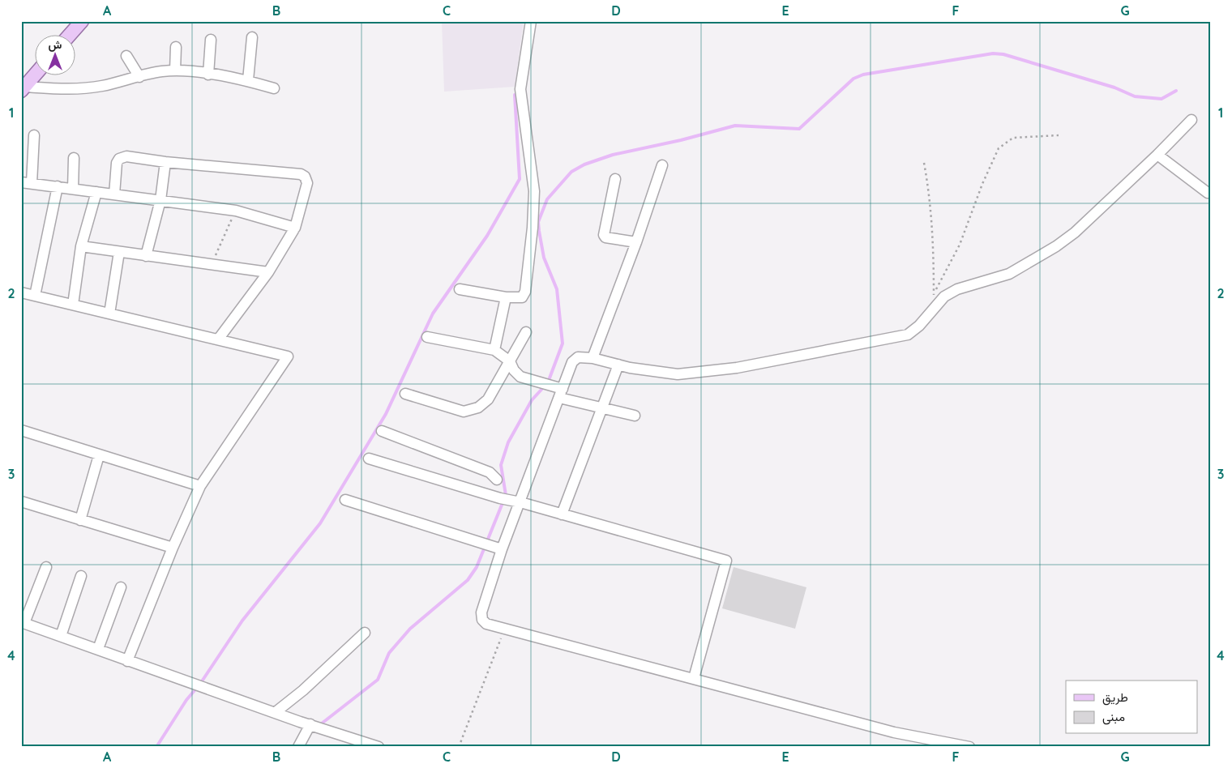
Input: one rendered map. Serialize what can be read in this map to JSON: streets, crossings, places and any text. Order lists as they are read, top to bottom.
{
  "legend": ["طريق", "مبنى"],
  "north": "top",
  "grid": {
    "columns": [
      "A",
      "B",
      "C",
      "D",
      "E",
      "F",
      "G"
    ],
    "rows": [
      "1",
      "2",
      "3",
      "4"
    ]
  }
}
